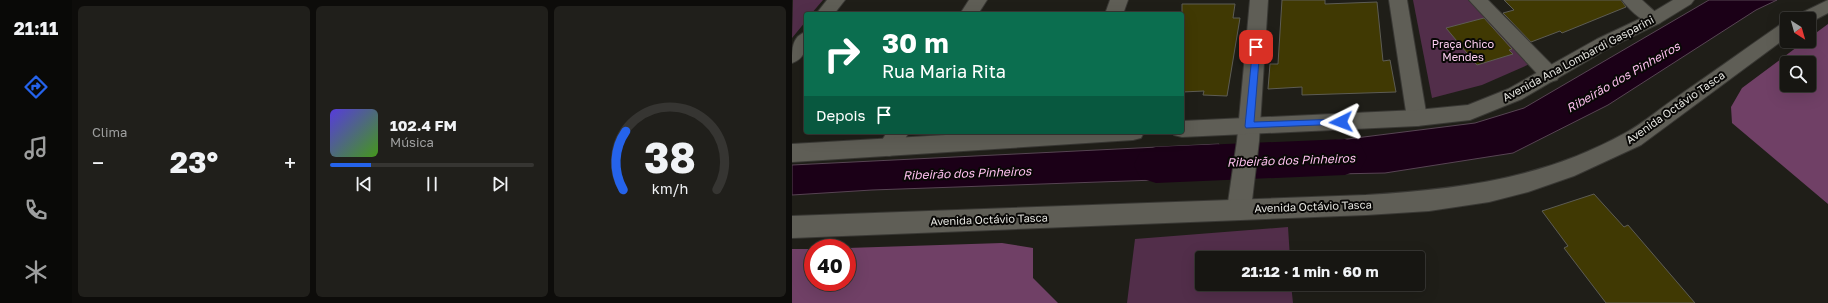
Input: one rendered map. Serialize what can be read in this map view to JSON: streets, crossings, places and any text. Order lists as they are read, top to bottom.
{
  "streets": {
    "street": ["Avenida Ana Lombardi Gasparini", "Avenida Octávio Tasca"]
  },
  "water": ["Ribeirão dos Pinheiros"],
  "parks": ["Praça Chico Mendes"],
  "north": "bottom right",
  "page": {
    "tabs": "21:11",
    "tile": "Clima",
    "turn": ["30 m", "Rua Maria Rita"],
    "then": "Depois",
    "song": ["102.4 FM", "Música"],
    "heat": ["−", "23°", "+"],
    "limit": "40",
    "trip": "21:12 · 1 min · 60 m",
    "gauge": ["38", "km/h"]
  }
}
